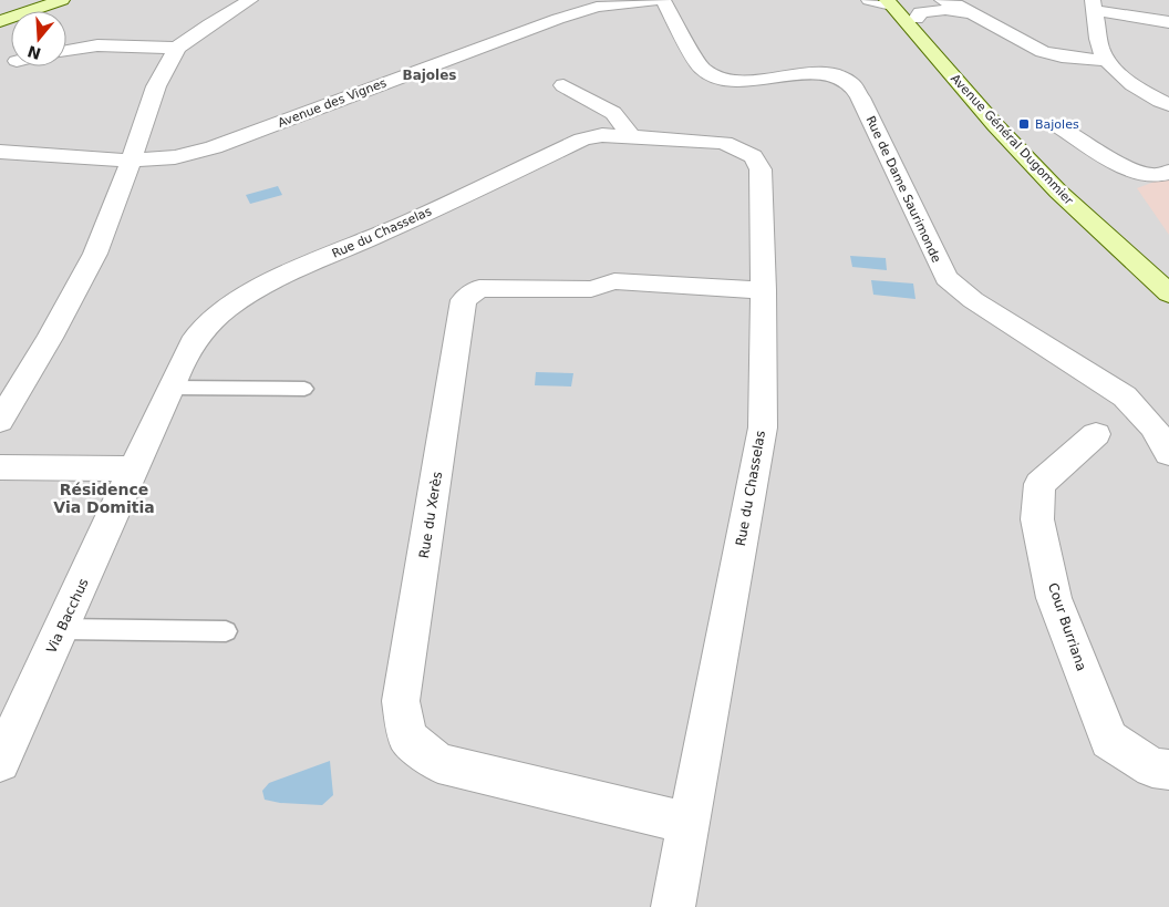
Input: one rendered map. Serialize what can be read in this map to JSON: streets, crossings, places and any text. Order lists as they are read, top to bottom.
{
  "streets": {
    "main road": ["Avenue Général Dugommier"],
    "street": [
      "Avenue des Vignes",
      "Rue de Dame Saurimonde",
      "Rue du Chasselas",
      "Rue du Xerès",
      "Via Bacchus",
      "Cour Burriana"
    ]
  },
  "crossings": [
    ["Rue du Chasselas", "Rue du Xerès"],
    ["Rue du Chasselas", "Via Bacchus"]
  ],
  "districts": ["Bajoles", "Résidence Via Domitia"],
  "places": {
    "transit": ["Bajoles"]
  },
  "north": "bottom"
}
